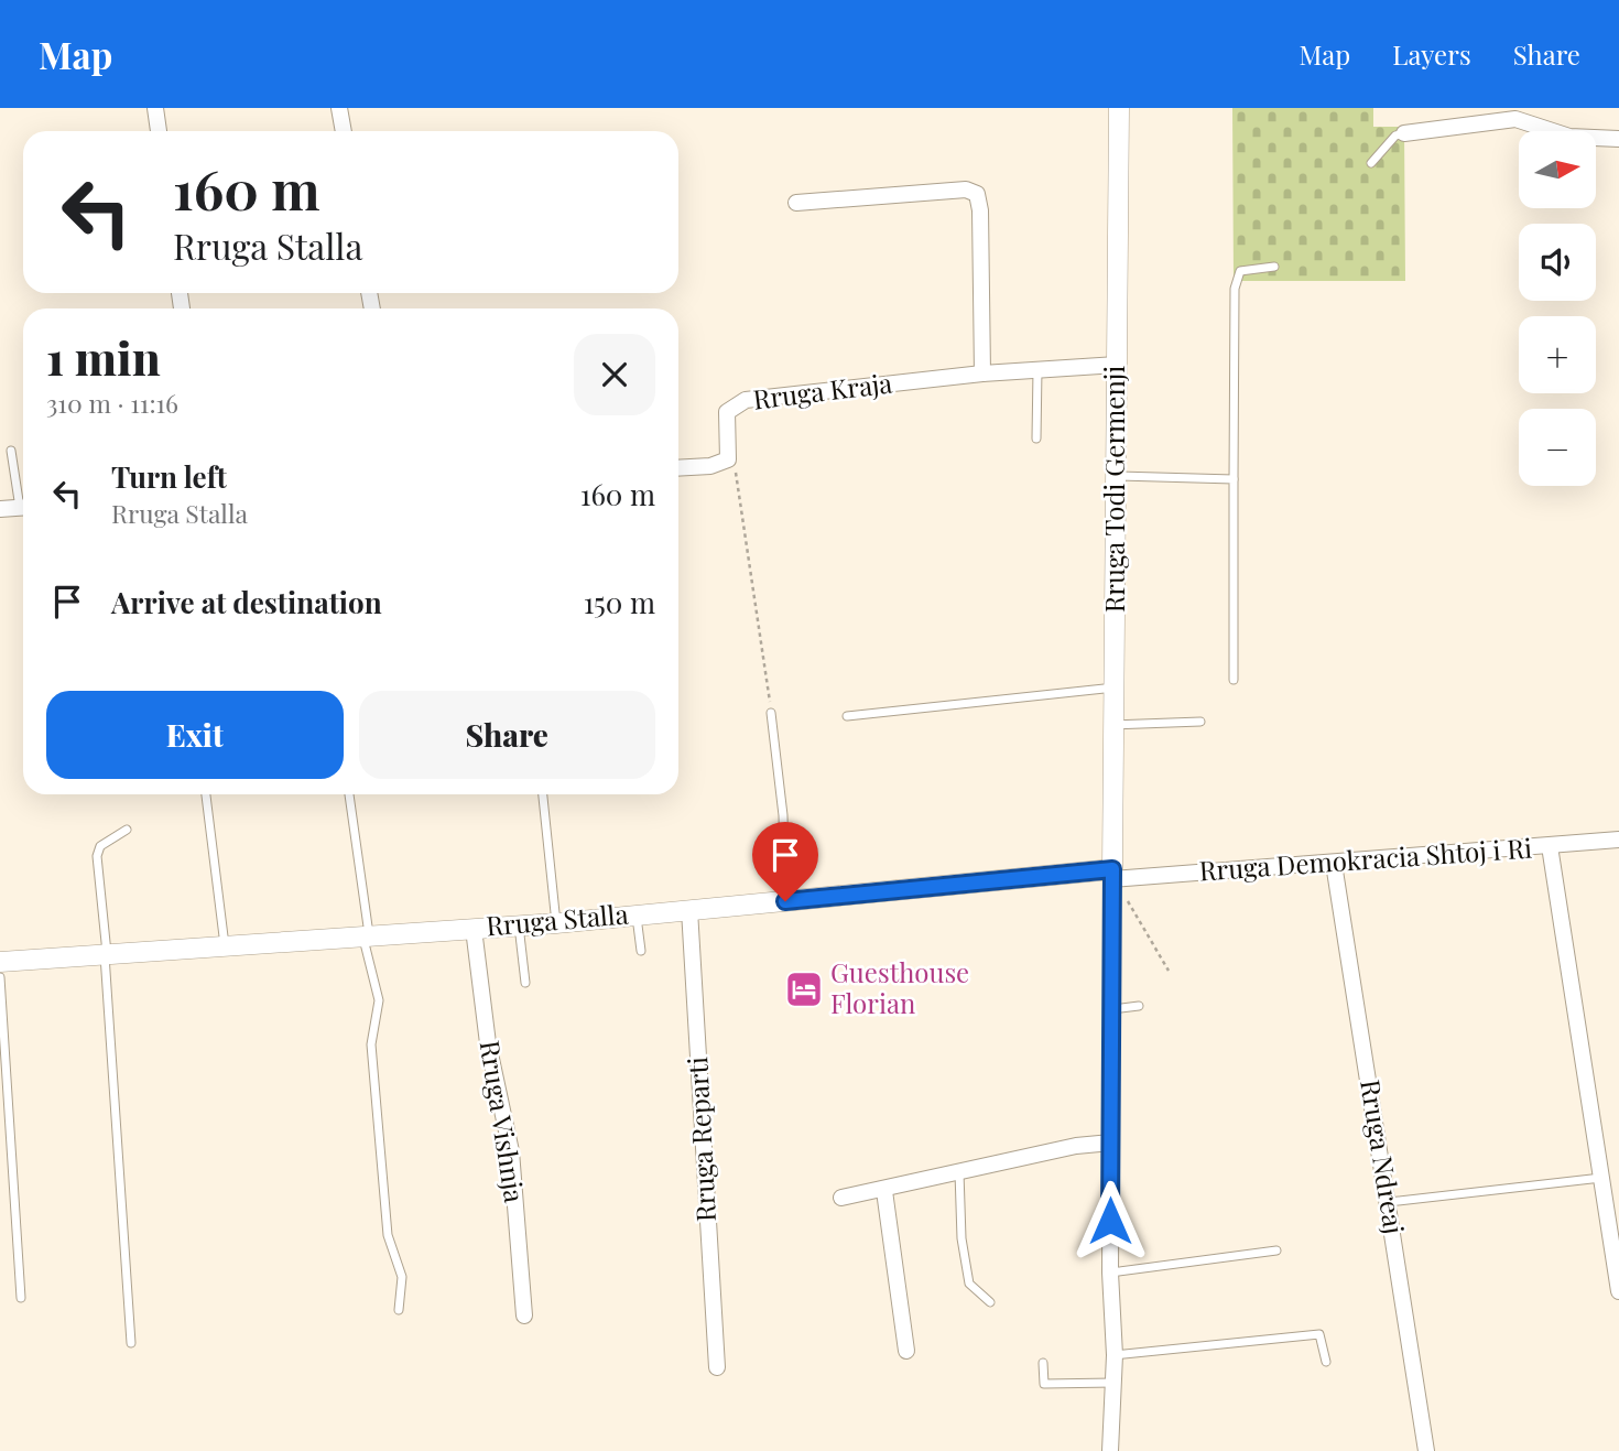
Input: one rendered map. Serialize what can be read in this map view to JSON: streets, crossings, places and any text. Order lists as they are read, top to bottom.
{
  "streets": {
    "street": [
      "Rruga Kraja",
      "Rruga Todi Germenji",
      "Rruga Demokracia Shtoj i Ri",
      "Rruga Stalla",
      "Rruga Vishnja",
      "Rruga Reparti",
      "Rruga Ndreaj"
    ]
  },
  "crossings": [
    ["Rruga Kraja", "Rruga Todi Germenji"],
    ["Rruga Todi Germenji", "Rruga Demokracia Shtoj i Ri"],
    ["Rruga Todi Germenji", "Rruga Stalla"],
    ["Rruga Demokracia Shtoj i Ri", "Rruga Stalla"],
    ["Rruga Demokracia Shtoj i Ri", "Rruga Ndreaj"],
    ["Rruga Stalla", "Rruga Vishnja"],
    ["Rruga Stalla", "Rruga Reparti"]
  ],
  "places": {
    "hotel": ["Guesthouse Florian"]
  },
  "north": "right",
  "page": {
    "header": "Map",
    "nav": ["Map", "Layers", "Share"],
    "map_buttons": ["+", "−"],
    "turn": ["160 m", "Rruga Stalla"],
    "heading": ["1 min", "310 m · 11:16"],
    "list": [
      {
        "name": "Turn left",
        "note": "Rruga Stalla",
        "value": "160 m"
      },
      {
        "name": "Arrive at destination",
        "value": "150 m"
      }
    ],
    "buttons": ["Exit", "Share"]
  }
}
